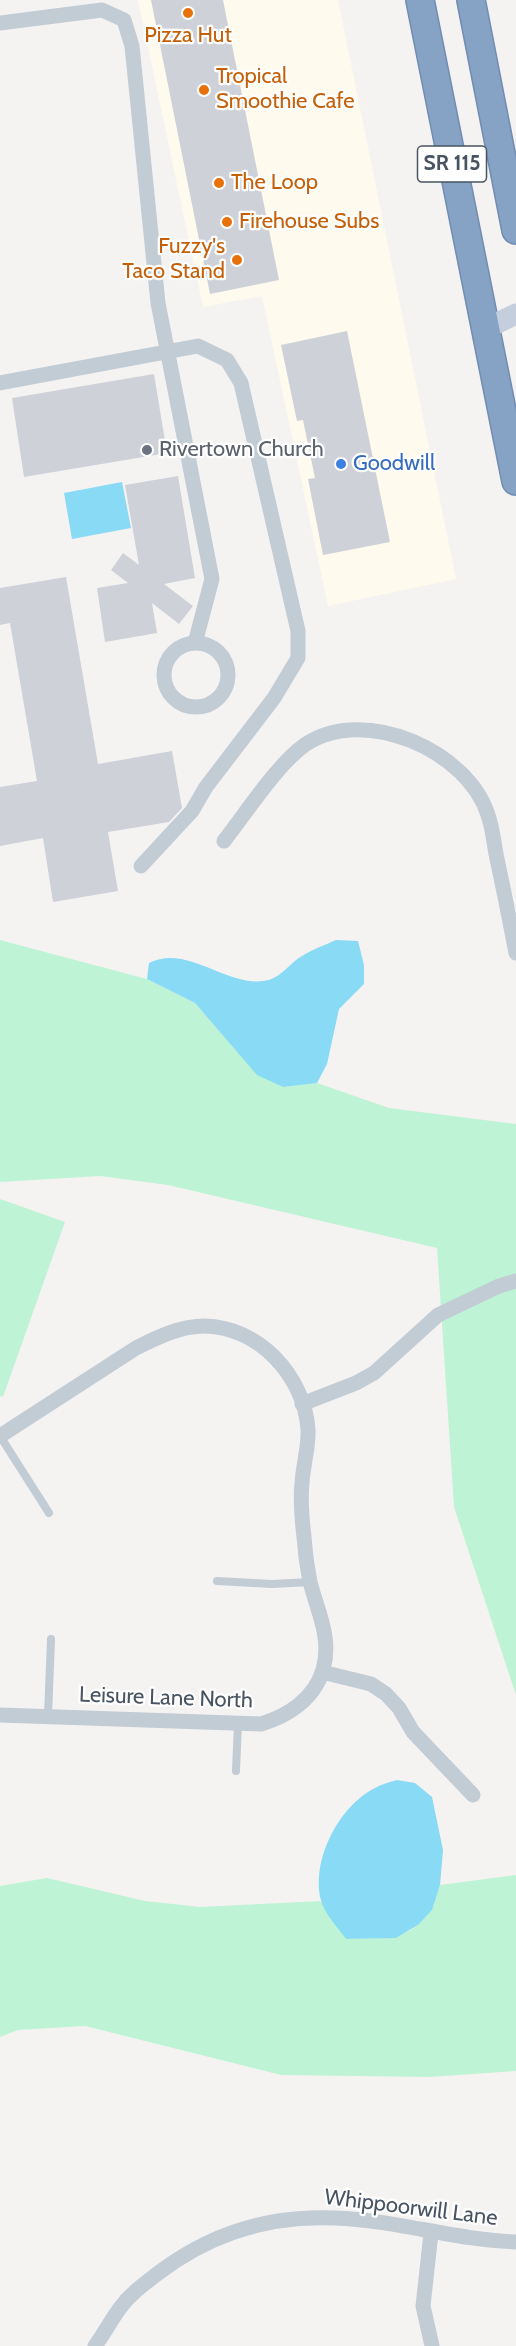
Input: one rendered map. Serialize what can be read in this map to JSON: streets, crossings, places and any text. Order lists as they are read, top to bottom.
{
  "streets": {
    "highway": ["SR 115"],
    "street": ["Leisure Lane North", "Whippoorwill Lane"]
  },
  "places": [
    "Pizza Hut",
    "Tropical Smoothie Cafe",
    "The Loop",
    "Firehouse Subs",
    "Fuzzy's Taco Stand",
    "Rivertown Church",
    "Goodwill"
  ]
}
